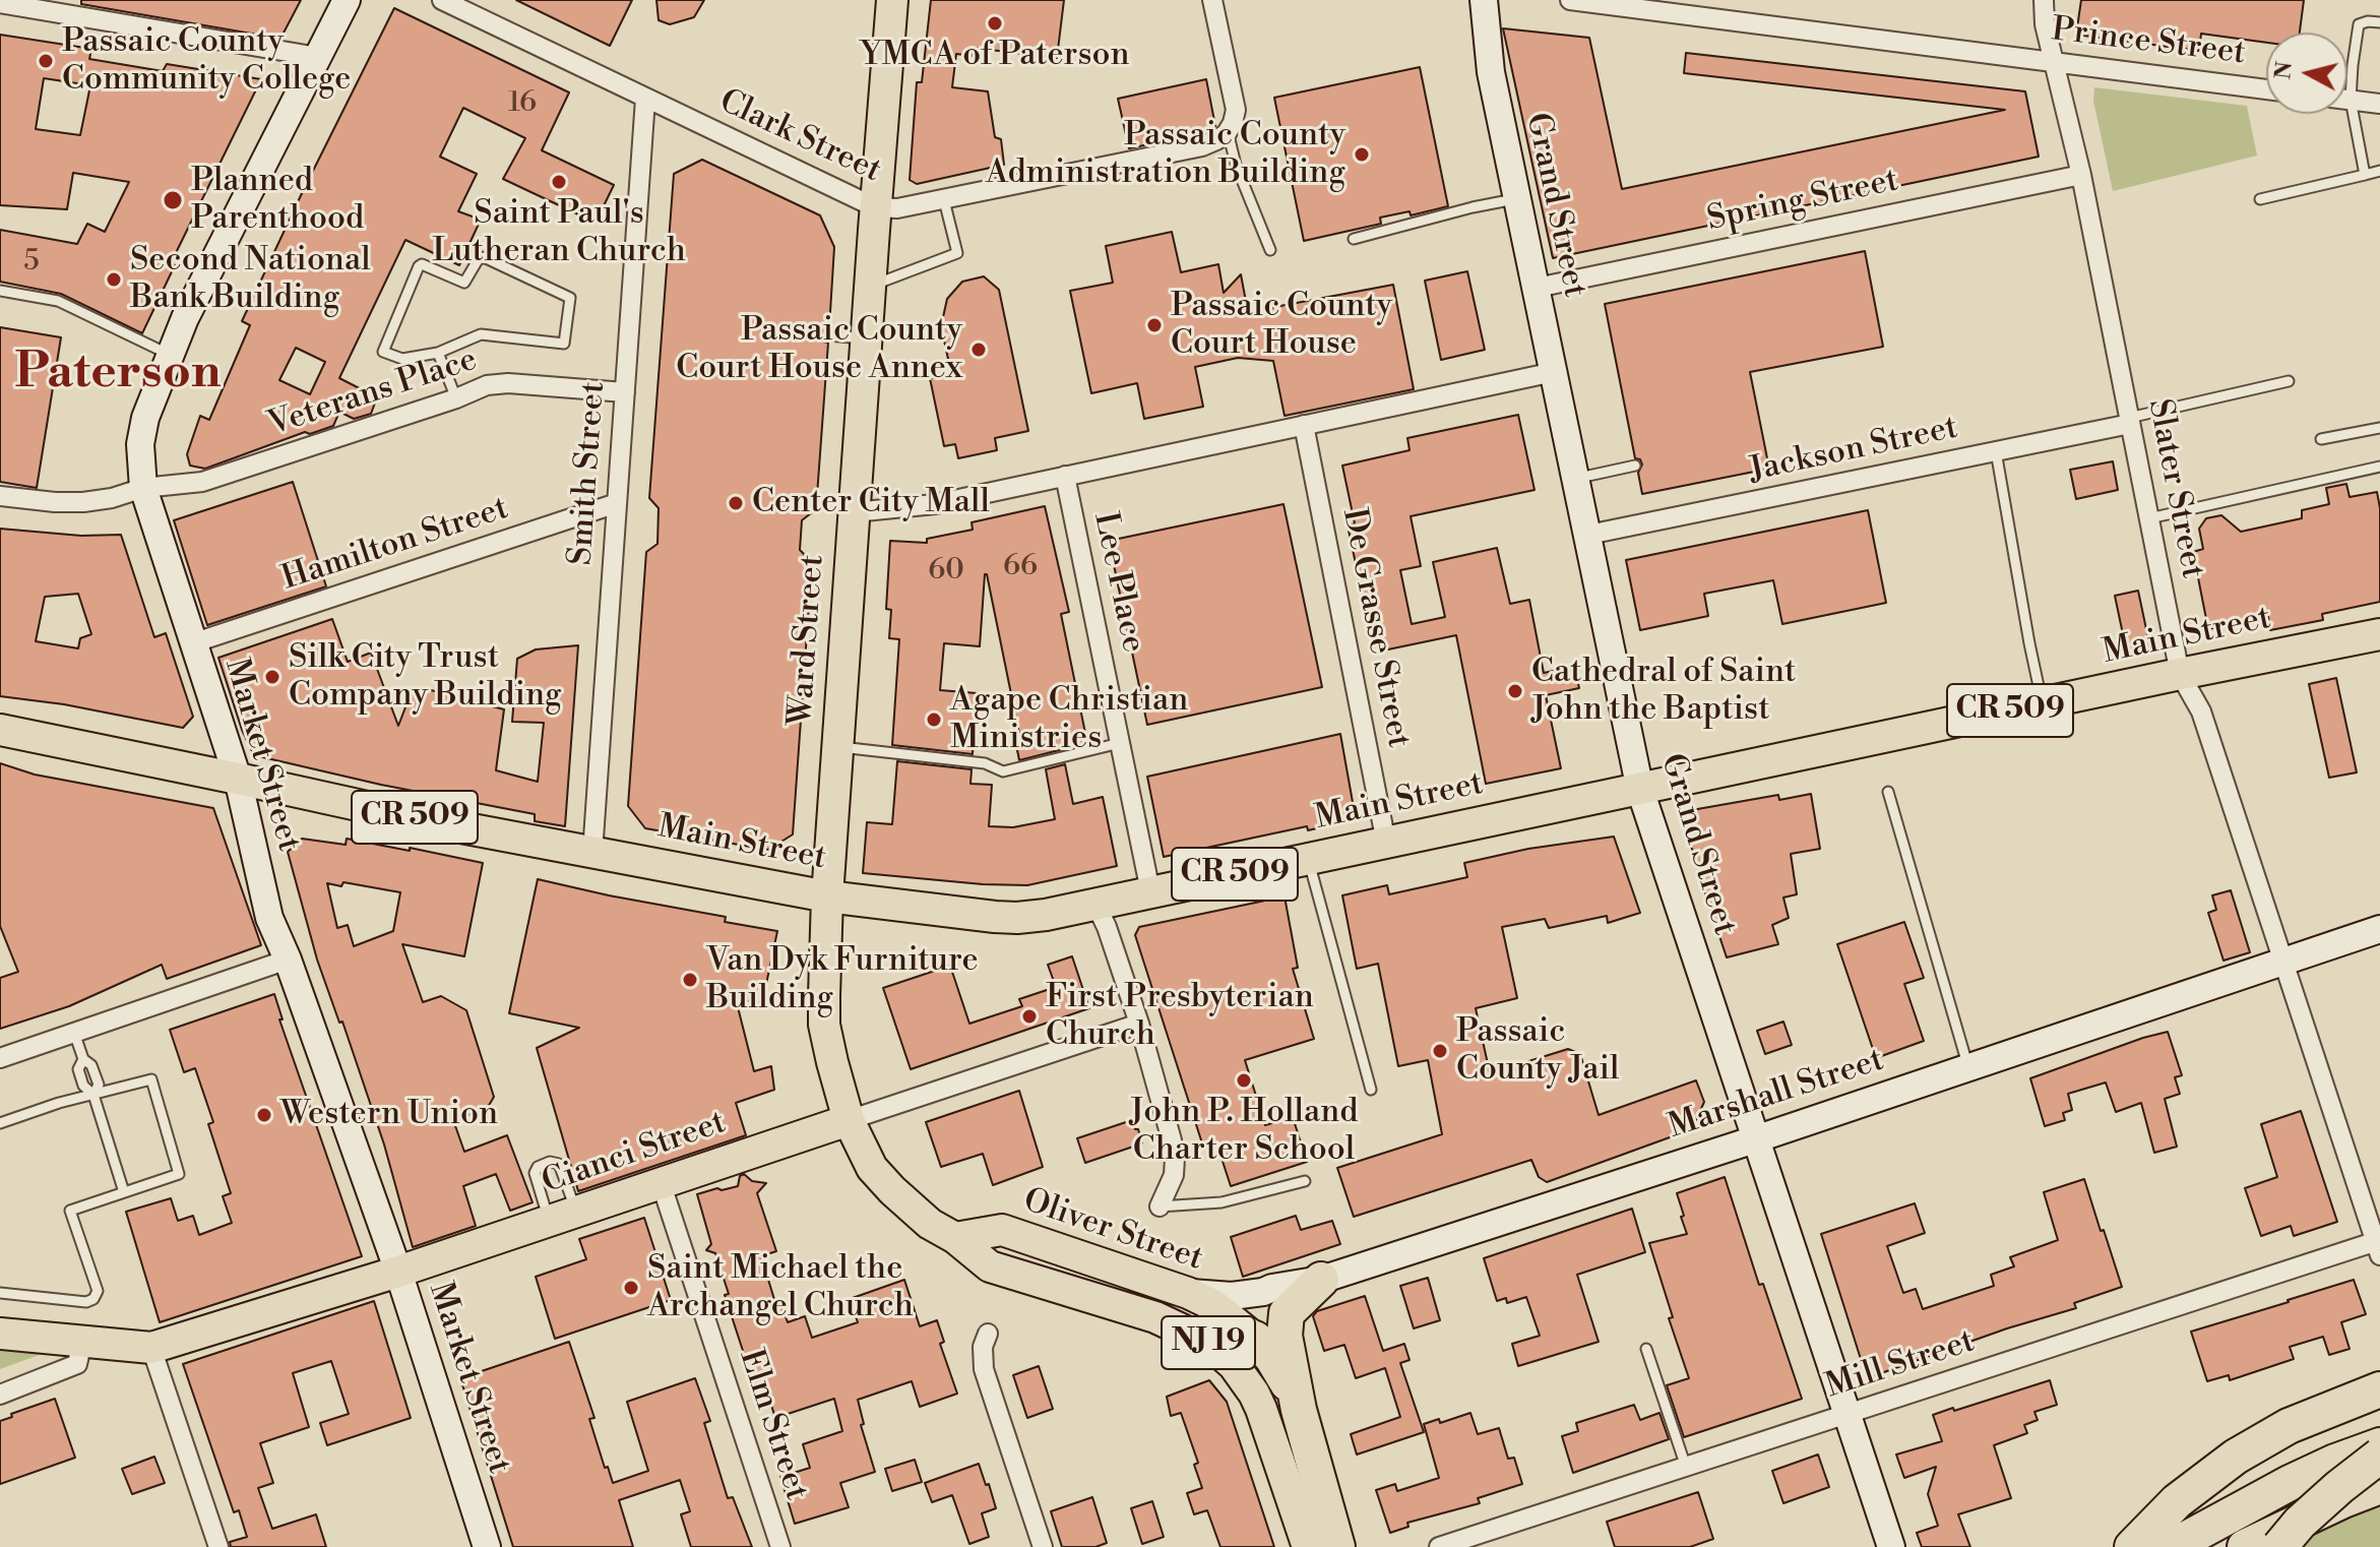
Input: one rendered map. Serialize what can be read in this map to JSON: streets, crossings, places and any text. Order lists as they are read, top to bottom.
{
  "streets": {
    "highway": ["NJ 19"],
    "main road": [
      "Grand Street",
      "Main Street",
      "Ward Street",
      "CR 509",
      "Market Street",
      "Marshall Street",
      "Cianci Street",
      "Oliver Street"
    ],
    "street": [
      "Prince Street",
      "Clark Street",
      "Spring Street",
      "Veterans Place",
      "Jackson Street",
      "Smith Street",
      "Slater Street",
      "Hamilton Street",
      "Lee Place",
      "De Grasse Street",
      "Mill Street",
      "Elm Street"
    ]
  },
  "crossings": [
    ["Prince Street", "Slater Street"],
    ["Clark Street", "Smith Street"],
    ["Clark Street", "Ward Street"],
    ["Spring Street", "Grand Street"],
    ["Spring Street", "Slater Street"],
    ["Grand Street", "Jackson Street"],
    ["Grand Street", "Main Street"],
    ["Grand Street", "Marshall Street"],
    ["Grand Street", "Mill Street"],
    ["Veterans Place", "Smith Street"],
    ["Veterans Place", "Market Street"],
    ["Jackson Street", "Slater Street"],
    ["Smith Street", "Hamilton Street"],
    ["Smith Street", "Main Street"],
    ["Slater Street", "Main Street"],
    ["Slater Street", "Marshall Street"],
    ["Slater Street", "Mill Street"],
    ["Hamilton Street", "Market Street"],
    ["Lee Place", "Main Street"],
    ["De Grasse Street", "Main Street"],
    ["Main Street", "Ward Street"],
    ["Main Street", "Market Street"],
    ["Main Street", "Oliver Street"],
    ["Ward Street", "Cianci Street"],
    ["Ward Street", "Oliver Street"],
    ["Market Street", "Cianci Street"],
    ["Marshall Street", "Oliver Street"],
    ["Cianci Street", "Oliver Street"],
    ["Cianci Street", "Elm Street"],
    ["Oliver Street", "NJ 19"]
  ],
  "districts": ["Paterson"],
  "places": [
    "YMCA of Paterson",
    "Passaic County Community College",
    "Passaic County Administration Building",
    "Saint Paul's Lutheran Church",
    "Planned Parenthood",
    "Second National Bank Building",
    "Passaic County Court House",
    "Passaic County Court House Annex",
    "Center City Mall",
    "Silk City Trust Company Building",
    "Cathedral of Saint John the Baptist",
    "Agape Christian Ministries",
    "Van Dyk Furniture Building",
    "First Presbyterian Church",
    "Passaic County Jail",
    "John P. Holland Charter School",
    "Western Union",
    "Saint Michael the Archangel Church"
  ],
  "house_numbers": [
    "16",
    "5",
    "66",
    "60"
  ],
  "north": "left"
}
